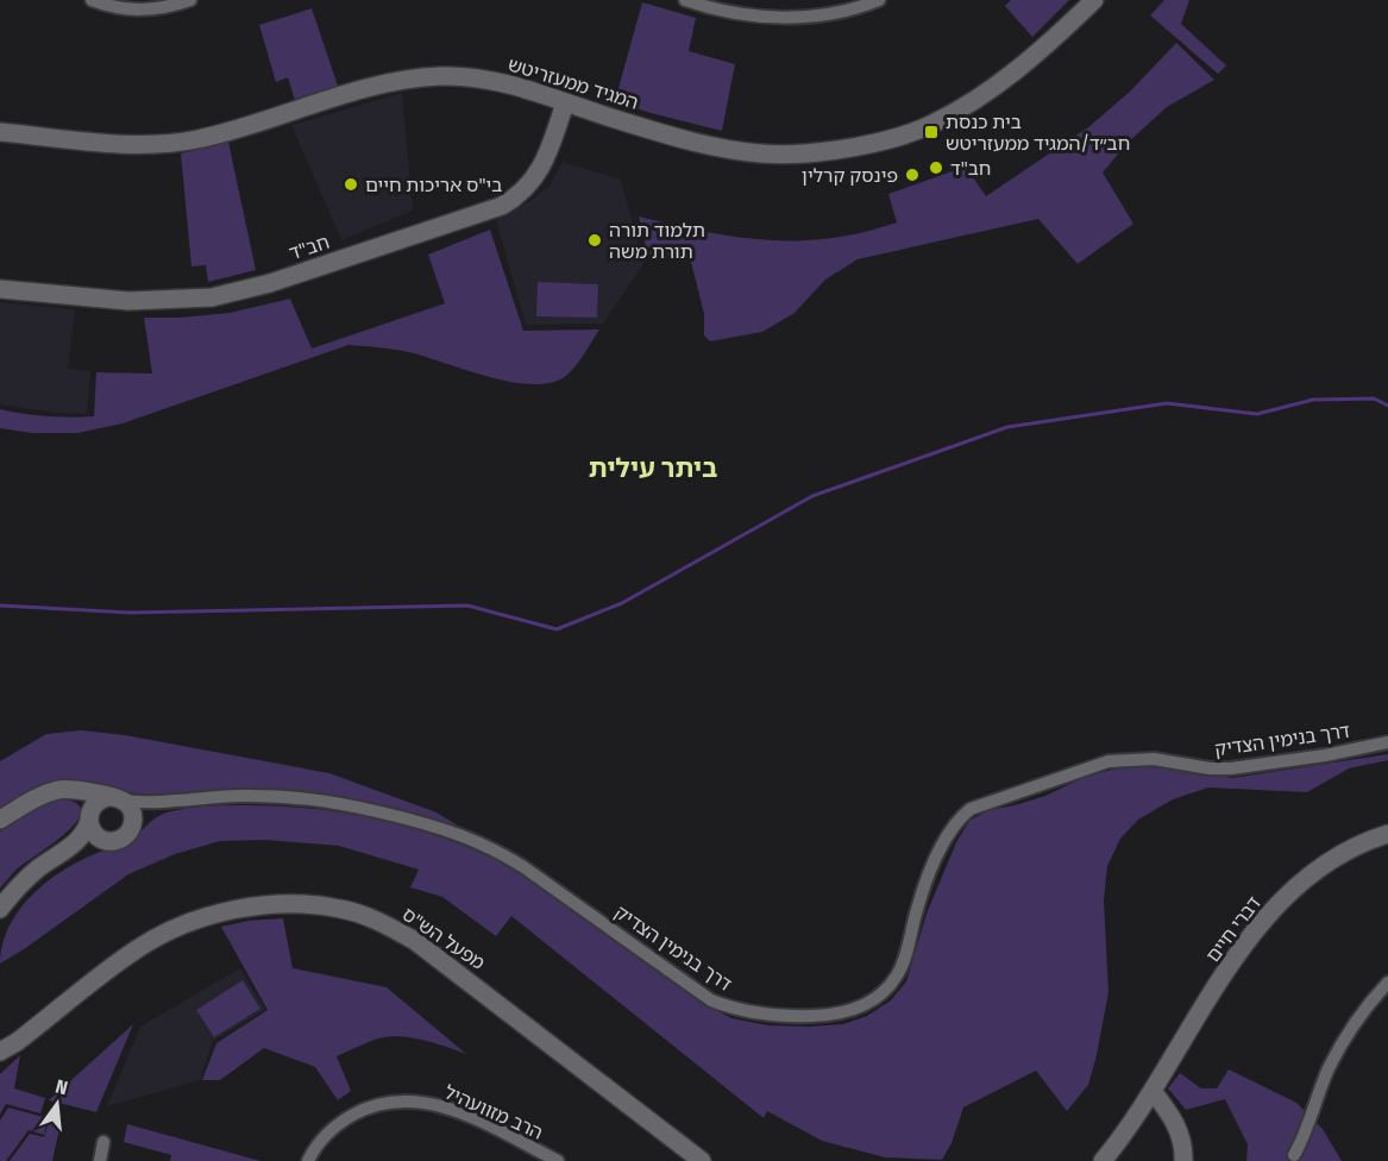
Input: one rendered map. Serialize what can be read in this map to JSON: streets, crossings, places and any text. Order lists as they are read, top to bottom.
{
  "streets": {
    "street": [
      "המגיד ממעזריטש",
      "חב\"ד",
      "דרך בנימין הצדיק",
      "דברי חיים",
      "מפעל הש\"ס",
      "הרב מזוועהיל"
    ]
  },
  "crossings": [
    ["המגיד ממעזריטש", "חב\"ד"]
  ],
  "districts": ["ביתר עילית"],
  "places": {
    "transit": ["בית כנסת חב״ד/המגיד ממעזריטש"],
    "other": [
      "חב\"ד",
      "פינסק קרלין",
      "בי\"ס אריכות חיים",
      "תלמוד תורה תורת משה"
    ]
  },
  "north": "top"
}
